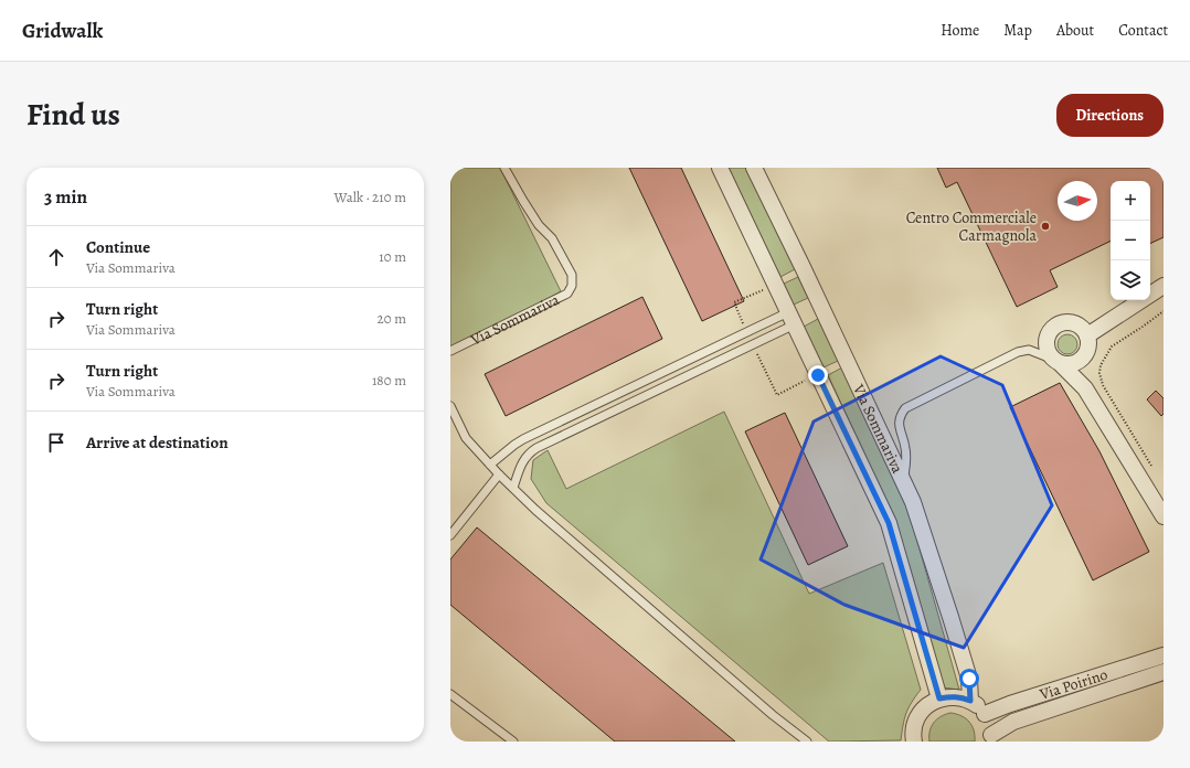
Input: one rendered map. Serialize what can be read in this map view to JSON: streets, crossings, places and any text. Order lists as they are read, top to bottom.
{
  "streets": {
    "street": ["Via Sommariva", "Via Poirino"]
  },
  "places": ["Centro Commerciale Carmagnola"],
  "north": "right",
  "page": {
    "header": "Gridwalk",
    "nav": [
      "Home",
      "Map",
      "About",
      "Contact"
    ],
    "title": "Find us",
    "buttons": "Directions",
    "heading": ["3 min", "Walk · 210 m"],
    "map_buttons": ["+", "−"],
    "list": [
      ["Continue", "Via Sommariva", "10 m"],
      ["Turn right", "Via Sommariva", "20 m"],
      ["Turn right", "Via Sommariva", "180 m"],
      "Arrive at destination"
    ]
  }
}
